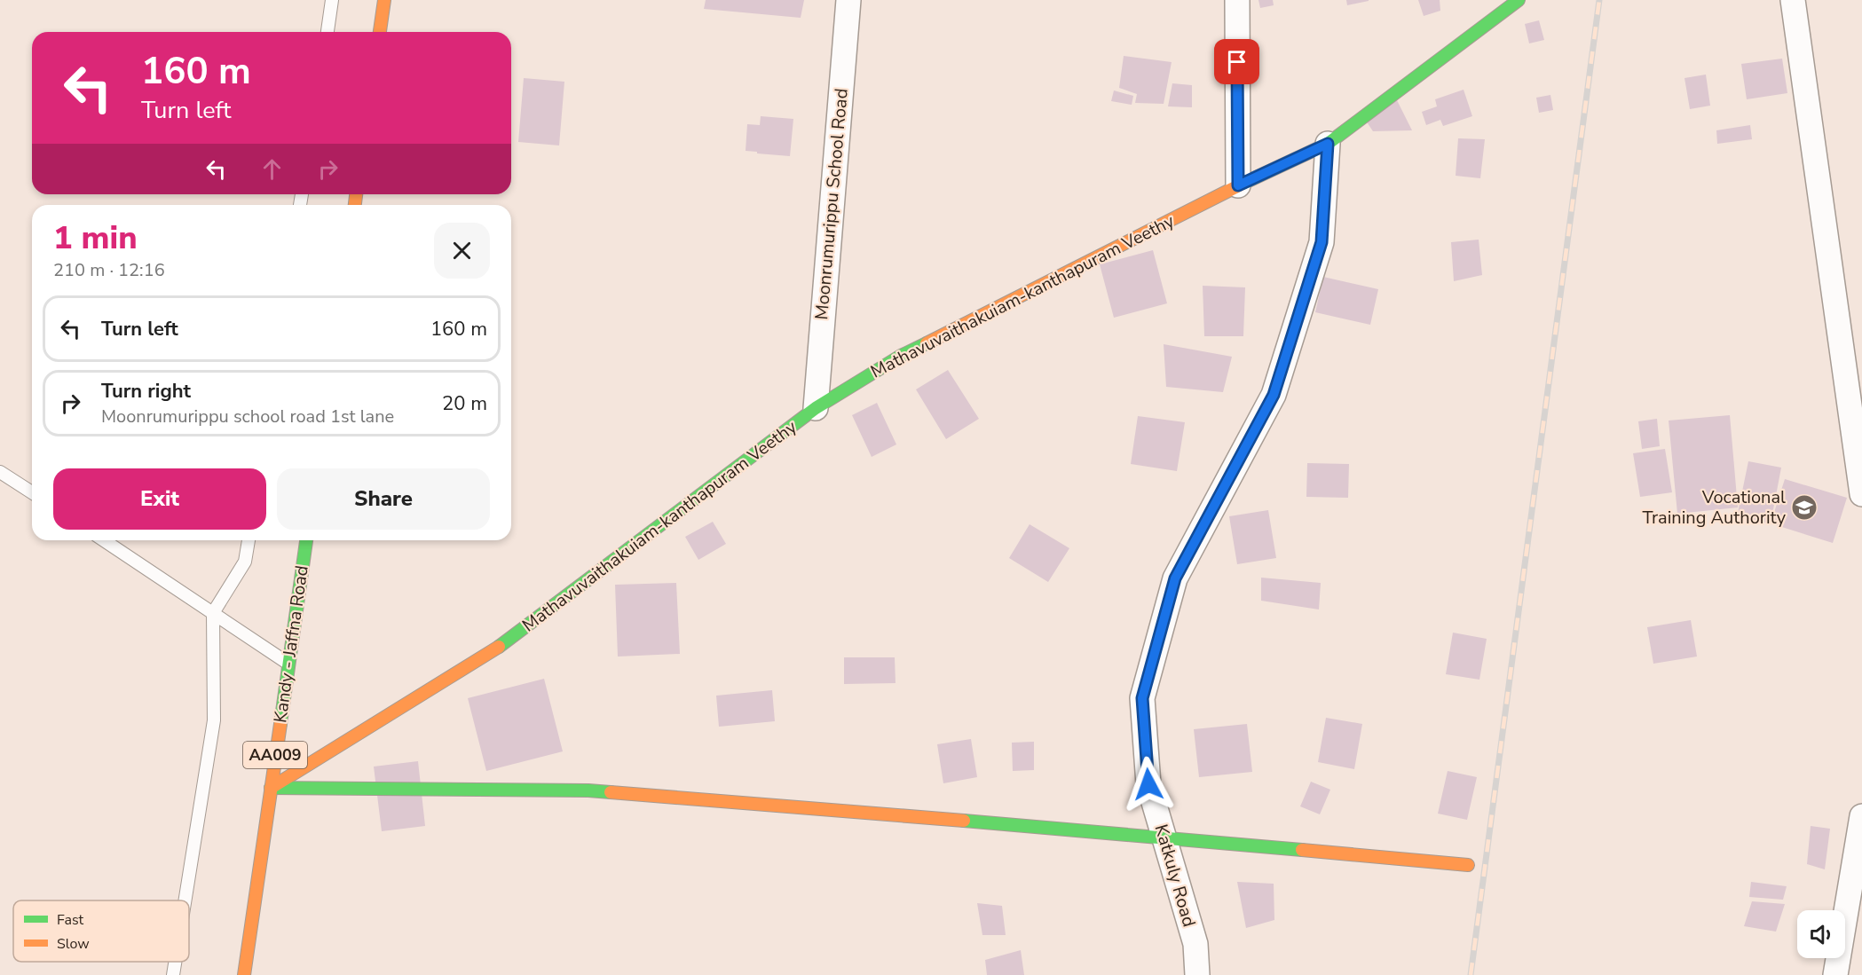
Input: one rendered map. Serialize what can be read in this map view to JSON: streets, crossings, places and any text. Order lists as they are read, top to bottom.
{
  "streets": {
    "main road": ["Mathavuvaithakuiam-kanthapuram Veethy", "Kandy - Jaffna Road", "AA009"],
    "street": ["Moonrumurippu School Road", "Katkuly Road"]
  },
  "crossings": [
    ["Moonrumurippu School Road", "Mathavuvaithakuiam-kanthapuram Veethy"],
    ["Mathavuvaithakuiam-kanthapuram Veethy", "Kandy - Jaffna Road"],
    ["Mathavuvaithakuiam-kanthapuram Veethy", "Katkuly Road"]
  ],
  "places": {
    "school or university": ["Vocational Training Authority"]
  },
  "legend": ["Fast", "Slow"],
  "page": {
    "turn": ["160 m", "Turn left"],
    "heading": ["1 min", "210 m · 12:16"],
    "list": [
      {
        "name": "Turn left",
        "value": "160 m"
      },
      {
        "name": "Turn right",
        "note": "Moonrumurippu school road 1st lane",
        "value": "20 m"
      }
    ],
    "buttons": ["Exit", "Share"]
  }
}
